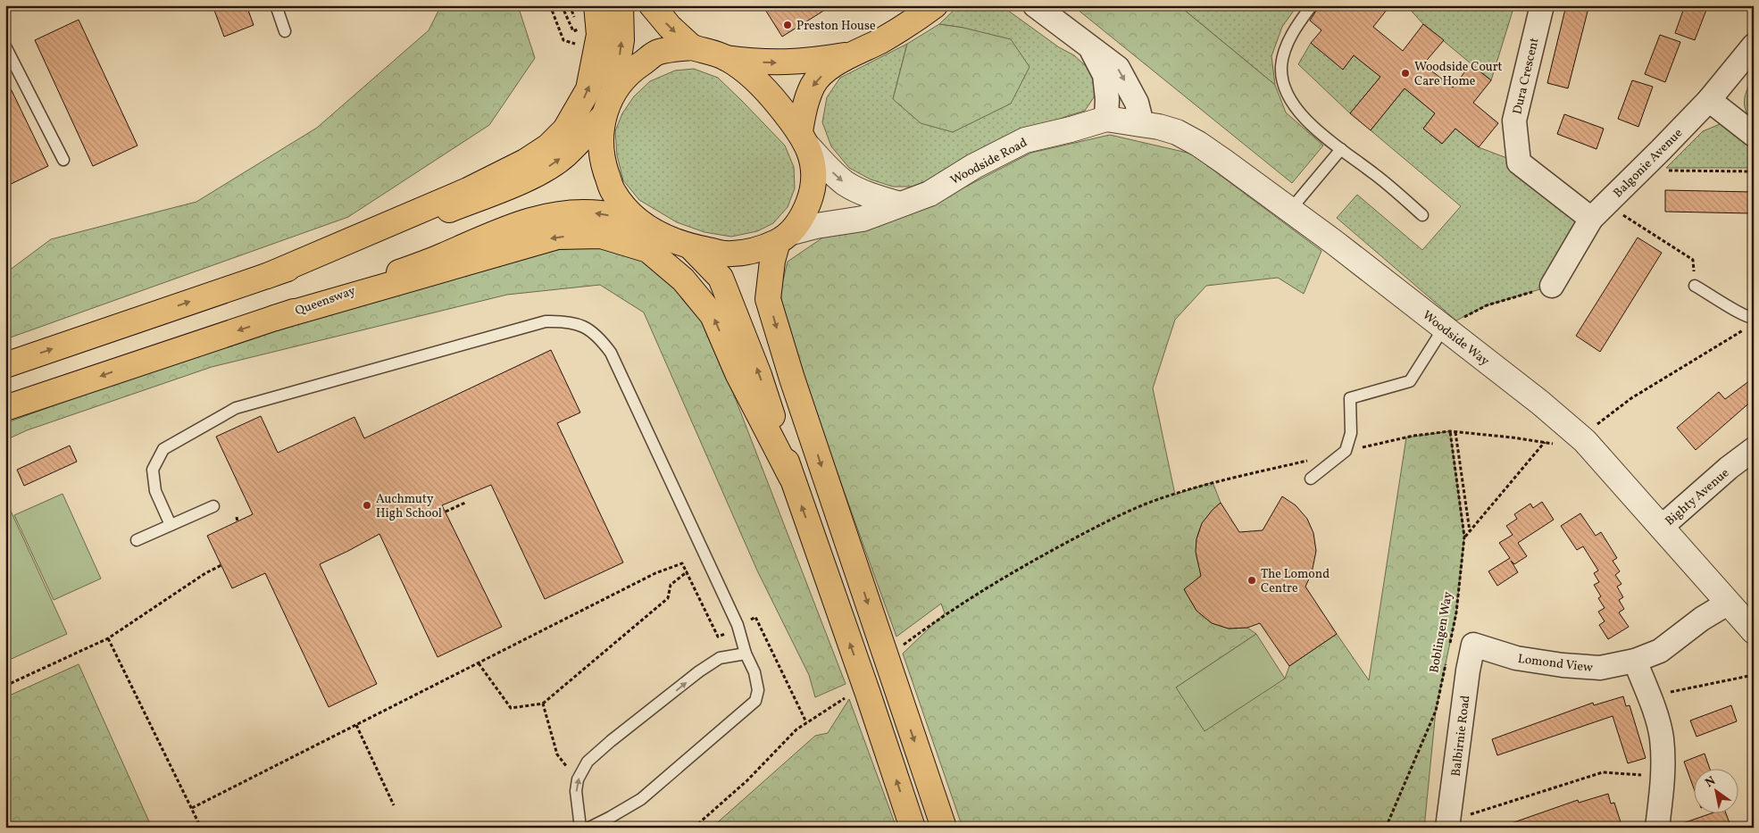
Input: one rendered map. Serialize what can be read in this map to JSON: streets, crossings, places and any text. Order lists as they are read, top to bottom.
{
  "streets": {
    "main road": ["Queensway"],
    "street": [
      "Dura Crescent",
      "Woodside Road",
      "Balgonie Avenue",
      "Woodside Way",
      "Bighty Avenue",
      "Lomond View",
      "Balbirnie Road"
    ],
    "path": ["Boblingen Way"]
  },
  "crossings": [
    ["Dura Crescent", "Balgonie Avenue"],
    ["Woodside Road", "Woodside Way"],
    ["Woodside Way", "Bighty Avenue"],
    ["Woodside Way", "Lomond View"],
    ["Lomond View", "Balbirnie Road"]
  ],
  "places": [
    "Preston House",
    "Woodside Court Care Home",
    "Auchmuty High School",
    "The Lomond Centre"
  ],
  "north": "top left"
}
